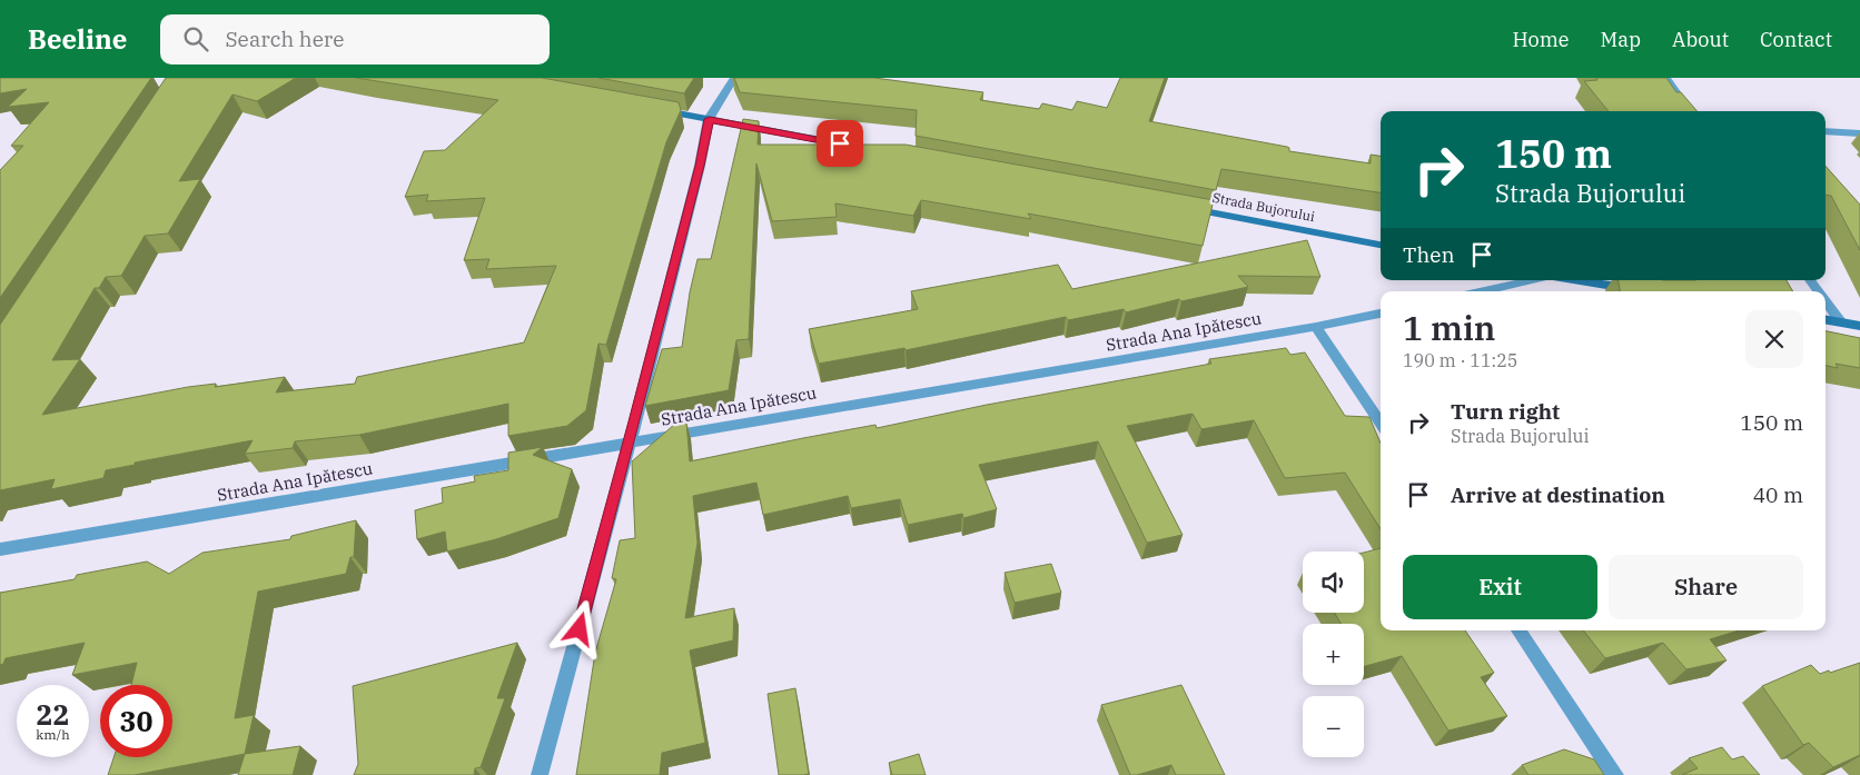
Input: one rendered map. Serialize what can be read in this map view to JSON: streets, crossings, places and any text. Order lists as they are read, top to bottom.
{
  "streets": {
    "street": ["Strada Bujorului", "Strada Ana Ipătescu"]
  },
  "page": {
    "header": "Beeline",
    "search": "Search here",
    "nav": [
      "Home",
      "Map",
      "About",
      "Contact"
    ],
    "turn": ["150 m", "Strada Bujorului"],
    "then": "Then",
    "heading": ["1 min", "190 m · 11:25"],
    "list": [
      {
        "name": "Turn right",
        "note": "Strada Bujorului",
        "value": "150 m"
      },
      {
        "name": "Arrive at destination",
        "value": "40 m"
      }
    ],
    "buttons": ["Exit", "Share"],
    "map_buttons": ["+", "−"],
    "speed": "22 km/h",
    "limit": "30"
  }
}
